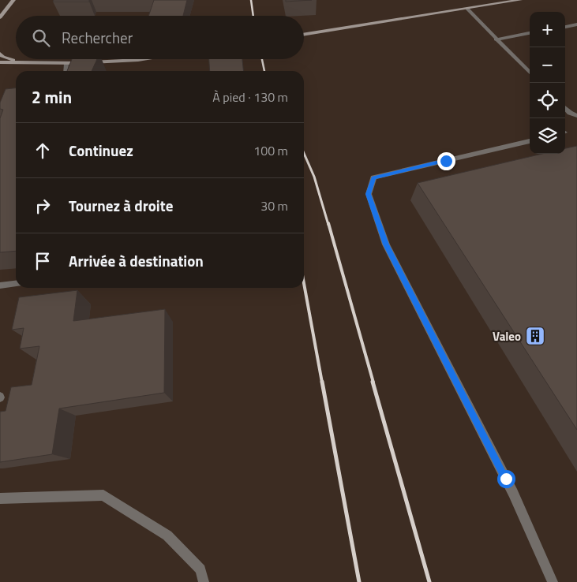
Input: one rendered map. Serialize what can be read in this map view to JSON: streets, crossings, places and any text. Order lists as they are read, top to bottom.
{
  "places": {
    "building": ["Valeo"]
  },
  "page": {
    "map_buttons": ["+", "−"],
    "search": "Rechercher",
    "heading": ["2 min", "À pied · 130 m"],
    "list": [
      ["Continuez", "100 m"],
      ["Tournez à droite", "30 m"],
      "Arrivée à destination"
    ]
  }
}
